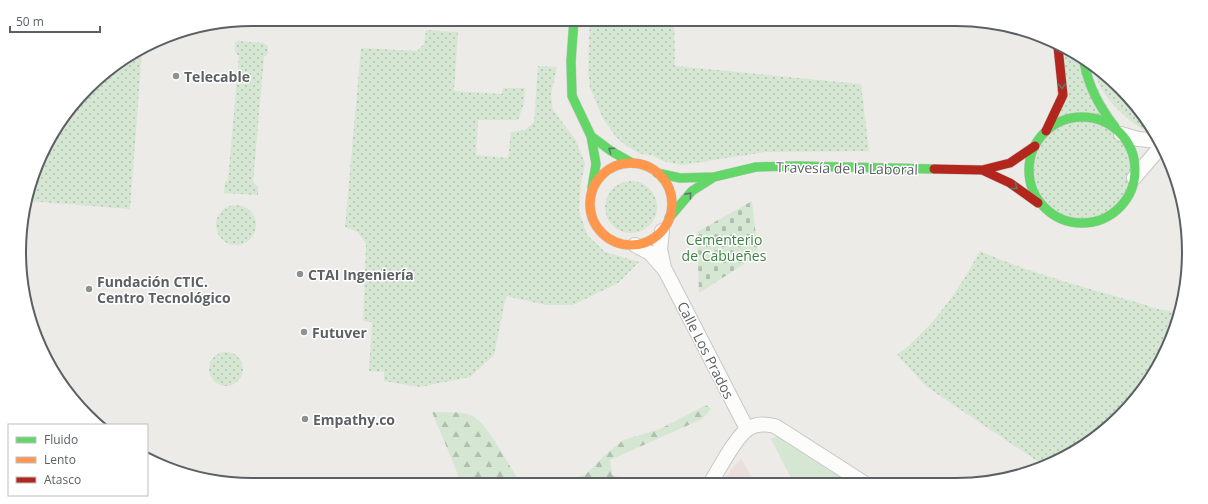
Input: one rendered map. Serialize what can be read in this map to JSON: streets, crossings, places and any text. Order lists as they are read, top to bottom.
{
  "streets": {
    "street": ["Travesía de la Laboral", "Calle Los Prados"]
  },
  "crossings": [
    ["Travesía de la Laboral", "Calle Los Prados"]
  ],
  "parks": ["Cementerio de Cabueñes"],
  "places": [
    "Telecable",
    "CTAI Ingeniería",
    "Fundación CTIC. Centro Tecnológico",
    "Futuver",
    "Empathy.co"
  ],
  "legend": ["Fluido", "Lento", "Atasco"],
  "scale_bar": "50 m"
}
